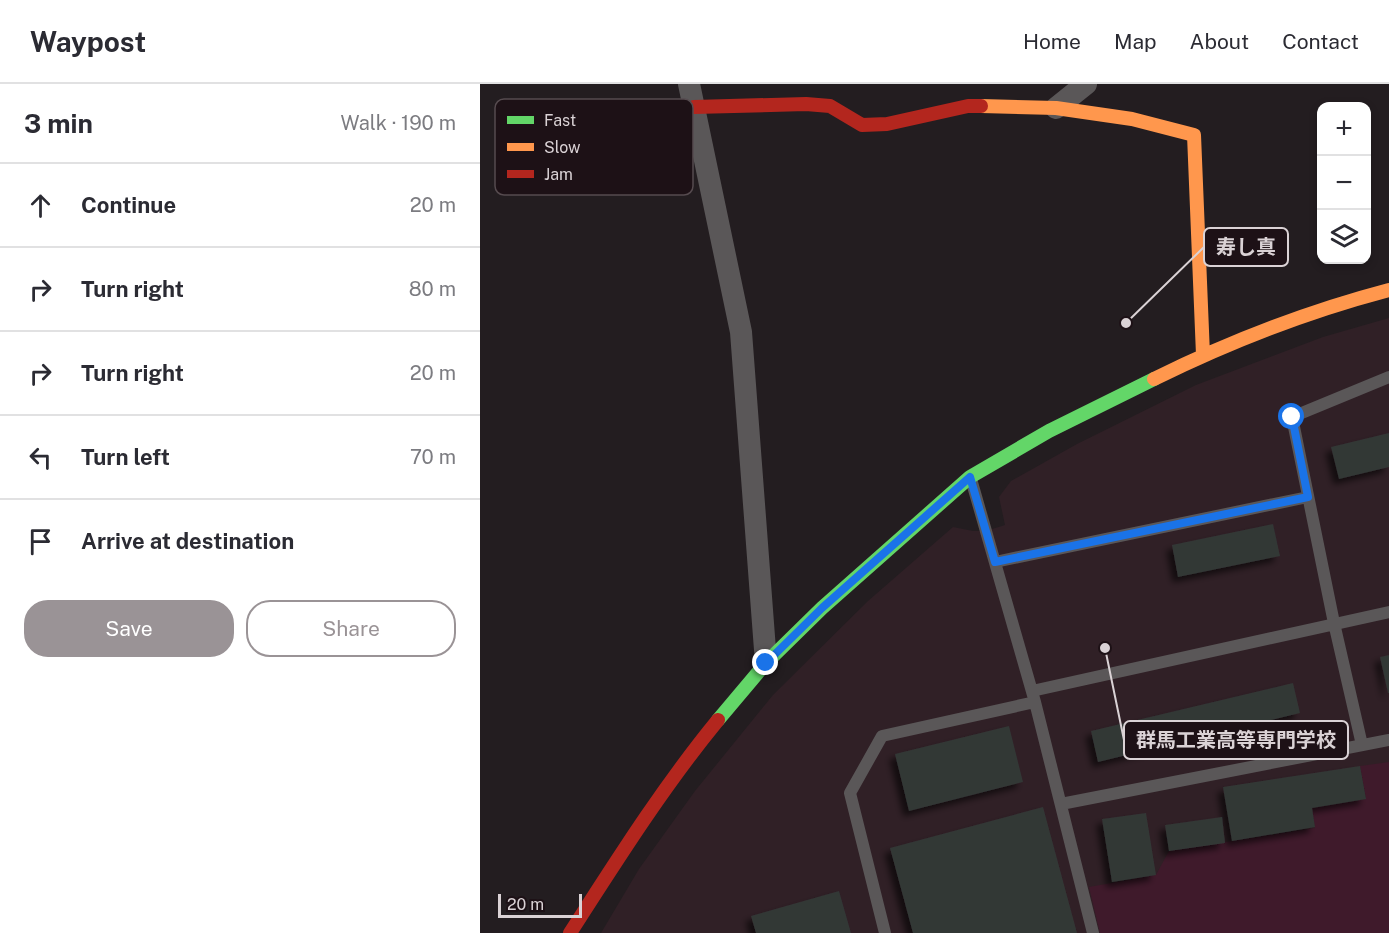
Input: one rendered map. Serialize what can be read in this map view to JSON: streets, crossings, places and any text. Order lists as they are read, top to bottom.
{
  "places": ["寿し真", "群馬工業高等専門学校"],
  "legend": ["Fast", "Slow", "Jam"],
  "scale_bar": "20 m",
  "page": {
    "header": "Waypost",
    "nav": [
      "Home",
      "Map",
      "About",
      "Contact"
    ],
    "heading": ["3 min", "Walk · 190 m"],
    "map_buttons": ["+", "−"],
    "list": [
      ["Continue", "20 m"],
      ["Turn right", "80 m"],
      ["Turn right", "20 m"],
      ["Turn left", "70 m"],
      "Arrive at destination"
    ],
    "buttons": ["Save", "Share"],
    "scale": "20 m"
  }
}
